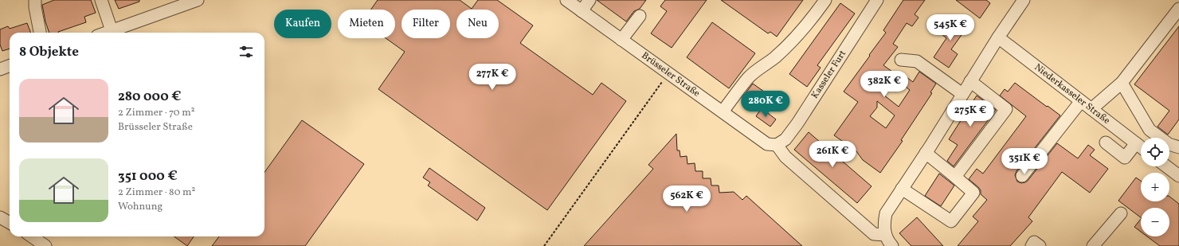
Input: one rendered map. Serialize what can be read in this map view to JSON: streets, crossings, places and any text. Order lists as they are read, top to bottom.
{
  "streets": {
    "street": ["Kasseler Furt", "Brüsseler Straße", "Niederkasseler Straße"]
  },
  "crossings": [
    ["Kasseler Furt", "Brüsseler Straße"]
  ],
  "page": {
    "chip": [
      "Kaufen",
      "Mieten",
      "Filter",
      "Neu"
    ],
    "price": [
      "545K €",
      "277K €",
      "382K €",
      "280K €",
      "275K €",
      "261K €",
      "351K €",
      "562K €"
    ],
    "heading": "8 Objekte",
    "list": [
      {
        "name": "280 000 €",
        "note": "2 Zimmer · 70 m² · Brüsseler Straße"
      },
      {
        "name": "351 000 €",
        "note": "2 Zimmer · 80 m² · Wohnung"
      }
    ],
    "map_buttons": ["+", "−"]
  }
}
